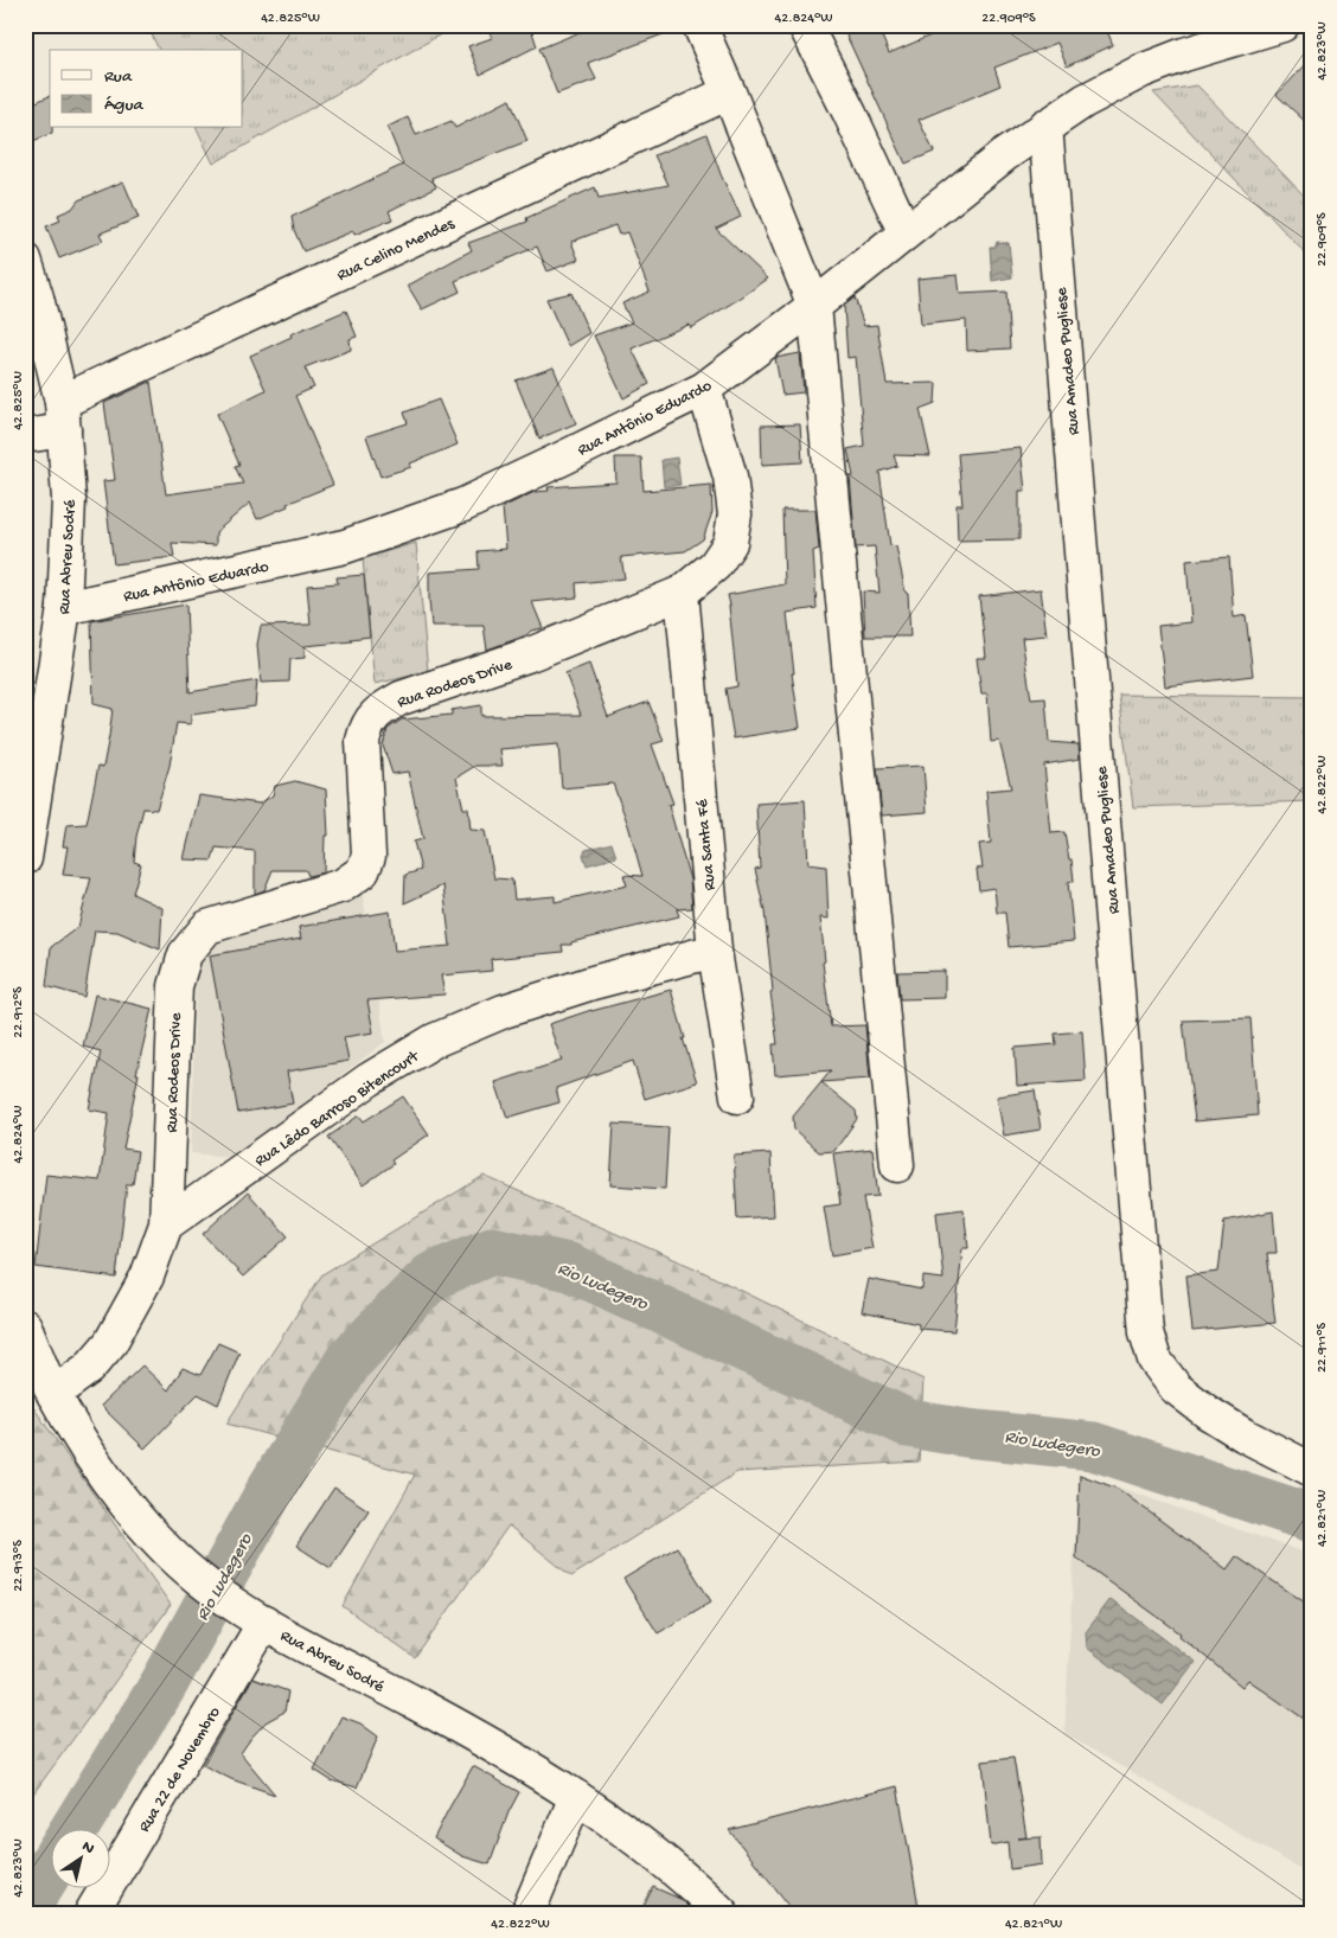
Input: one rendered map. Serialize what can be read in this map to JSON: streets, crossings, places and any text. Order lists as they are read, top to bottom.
{
  "streets": {
    "street": [
      "Rua Celino Mendes",
      "Rua Amadeo Pugliese",
      "Rua Antônio Eduardo",
      "Rua Abreu Sodré",
      "Rua Rodeos Drive",
      "Rua Santa Fé",
      "Rua Lêdo Barroso Bitencourt",
      "Rua 22 de Novembro"
    ]
  },
  "crossings": [
    ["Rua Celino Mendes", "Rua Abreu Sodré"],
    ["Rua Amadeo Pugliese", "Rua Antônio Eduardo"],
    ["Rua Antônio Eduardo", "Rua Abreu Sodré"],
    ["Rua Antônio Eduardo", "Rua Rodeos Drive"],
    ["Rua Abreu Sodré", "Rua 22 de Novembro"],
    ["Rua Rodeos Drive", "Rua Santa Fé"],
    ["Rua Rodeos Drive", "Rua Lêdo Barroso Bitencourt"],
    ["Rua Santa Fé", "Rua Lêdo Barroso Bitencourt"]
  ],
  "water": ["Rio Ludegero"],
  "legend": ["Rua", "Água"],
  "north": "top right",
  "coordinates": [
    "42.825°W",
    "42.824°W",
    "22.909°S",
    "42.823°W",
    "42.822°W",
    "22.912°S",
    "22.911°S",
    "42.821°W",
    "22.913°S"
  ]
}
